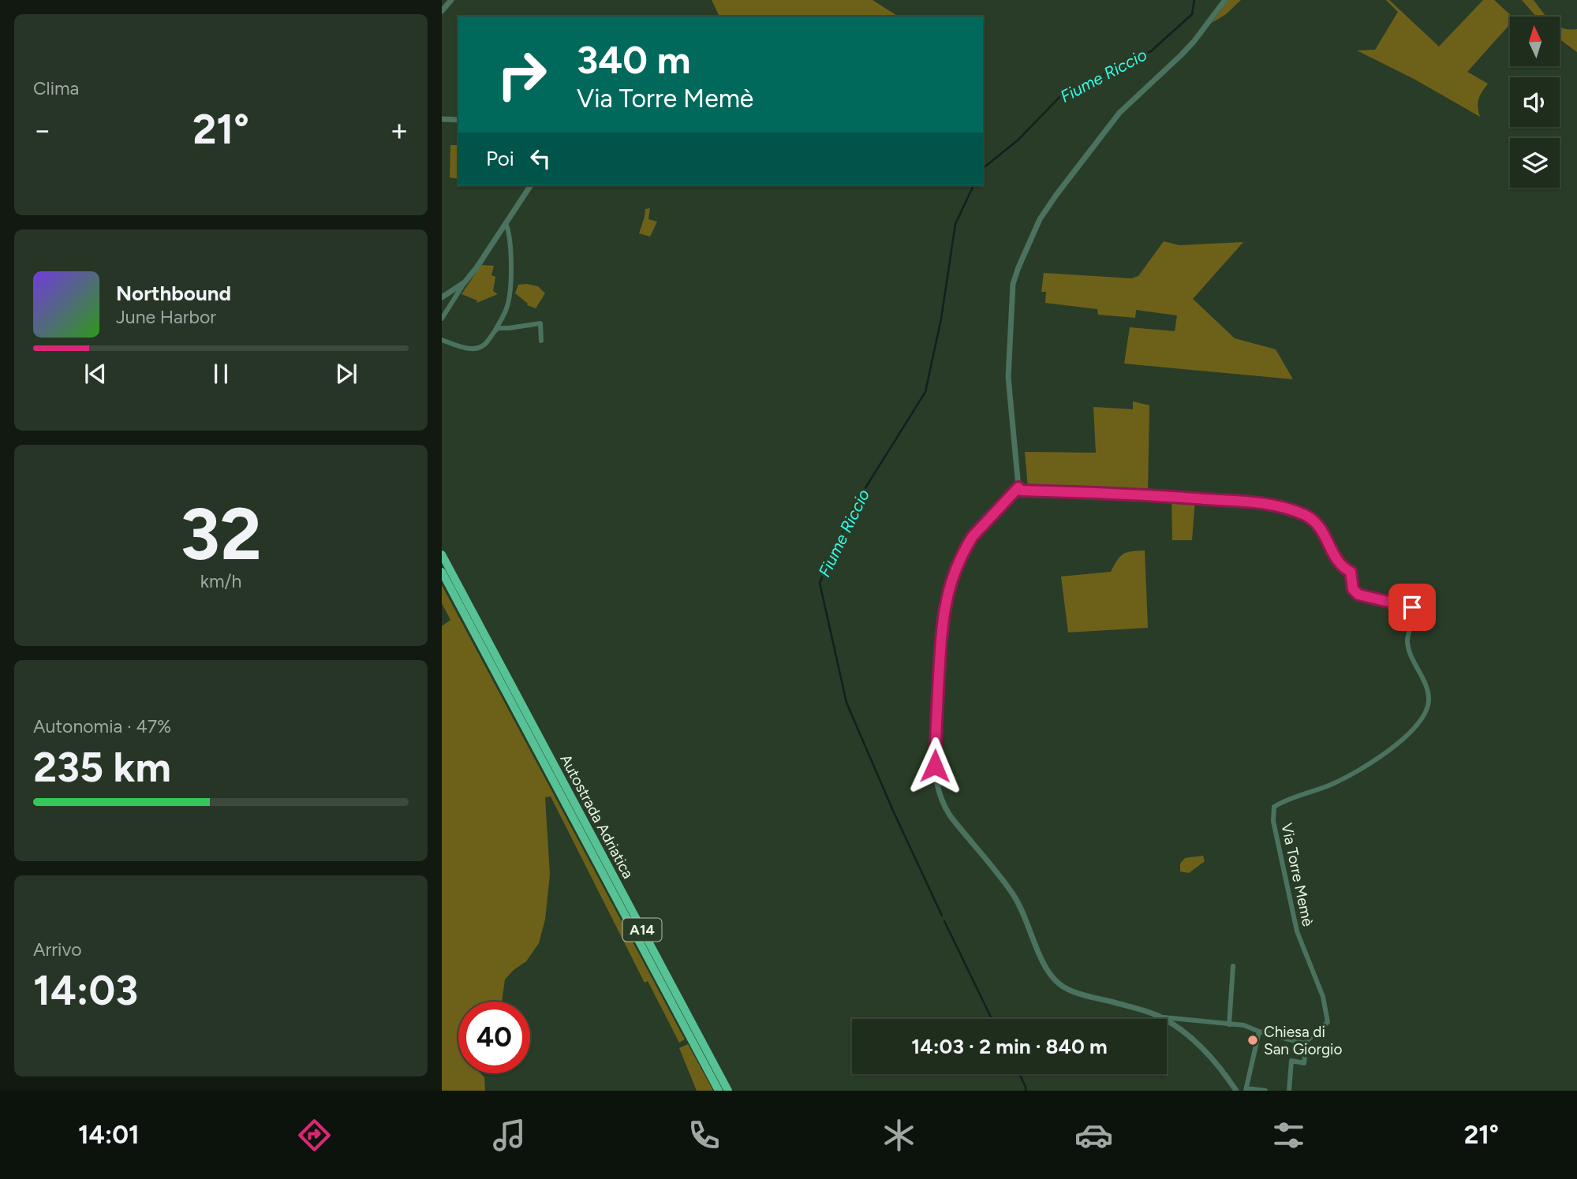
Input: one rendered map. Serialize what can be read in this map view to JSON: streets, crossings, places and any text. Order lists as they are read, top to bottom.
{
  "streets": {
    "highway": ["Autostrada Adriatica", "A14"],
    "street": ["Via Torre Memè"]
  },
  "water": ["Fiume Riccio"],
  "places": ["Chiesa di San Giorgio"],
  "north": "top",
  "page": {
    "tile": [
      "Clima",
      ["32", "km/h"],
      ["Autonomia · 47%", "235 km"],
      ["Arrivo", "14:03"]
    ],
    "turn": ["340 m", "Via Torre Memè"],
    "heat": ["−", "21°", "+"],
    "then": "Poi",
    "song": ["Northbound", "June Harbor"],
    "limit": "40",
    "trip": "14:03 · 2 min · 840 m",
    "tabs": ["14:01", "21°"]
  }
}
